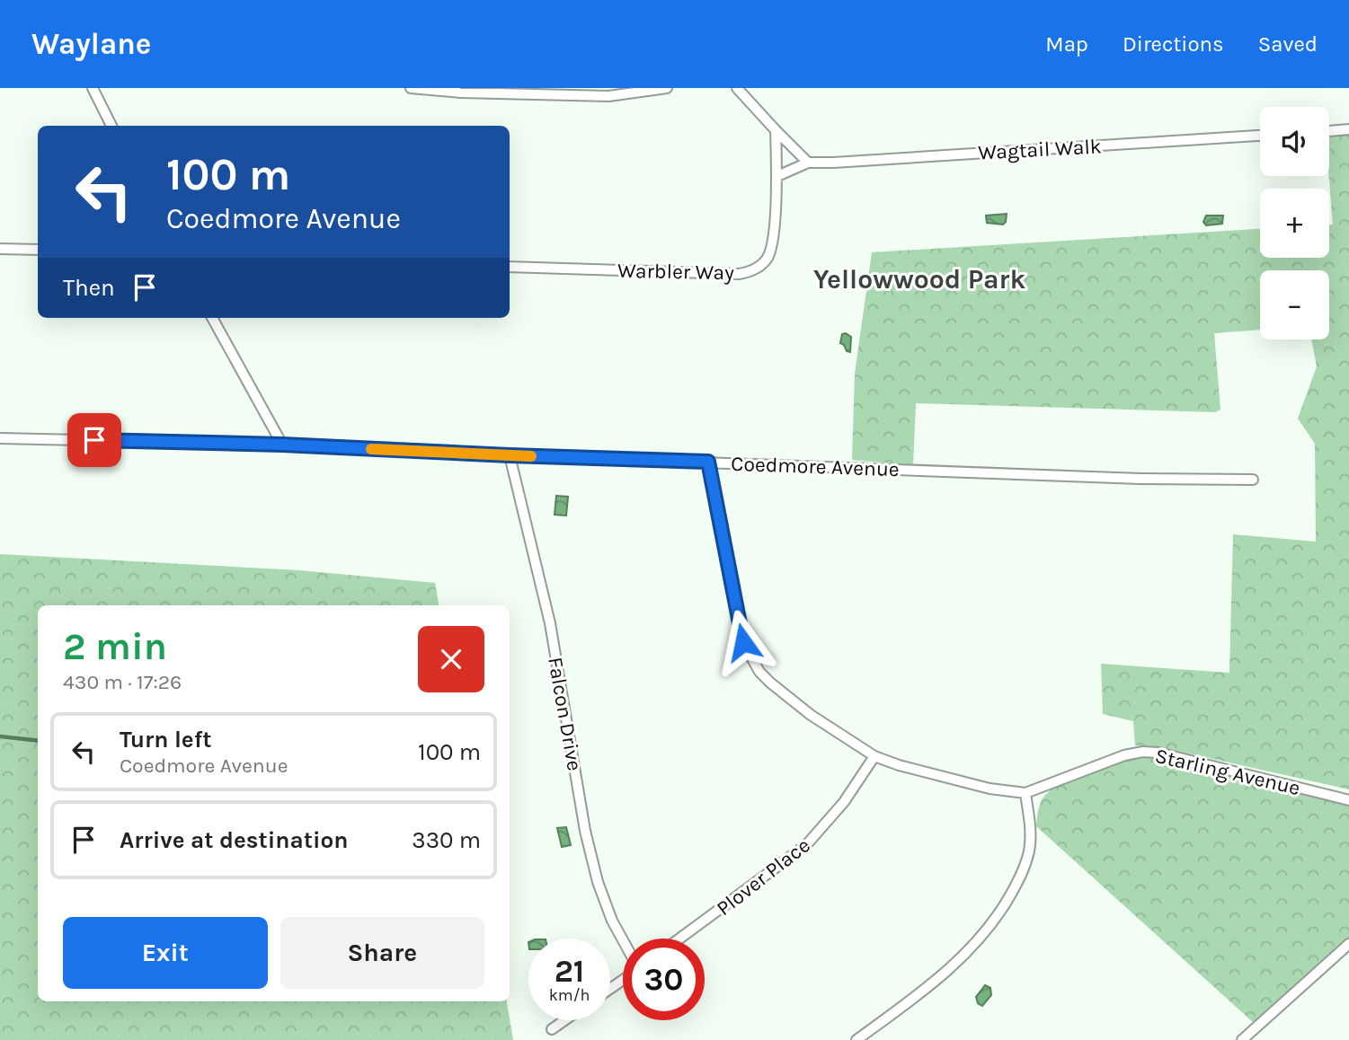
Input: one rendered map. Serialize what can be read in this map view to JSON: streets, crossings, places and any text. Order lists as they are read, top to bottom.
{
  "streets": {
    "street": [
      "Wagtail Walk",
      "Warbler Way",
      "Coedmore Avenue",
      "Falcon Drive",
      "Starling Avenue",
      "Plover Place"
    ]
  },
  "crossings": [
    ["Wagtail Walk", "Warbler Way"],
    ["Coedmore Avenue", "Falcon Drive"],
    ["Coedmore Avenue", "Starling Avenue"],
    ["Starling Avenue", "Plover Place"]
  ],
  "districts": ["Yellowwood Park"],
  "page": {
    "header": "Waylane",
    "nav": ["Map", "Directions", "Saved"],
    "map_buttons": ["+", "−"],
    "turn": ["100 m", "Coedmore Avenue"],
    "then": "Then",
    "heading": ["2 min", "430 m · 17:26"],
    "list": [
      {
        "name": "Turn left",
        "note": "Coedmore Avenue",
        "value": "100 m"
      },
      {
        "name": "Arrive at destination",
        "value": "330 m"
      }
    ],
    "buttons": ["Exit", "Share"],
    "speed": "21 km/h",
    "limit": "30"
  }
}
